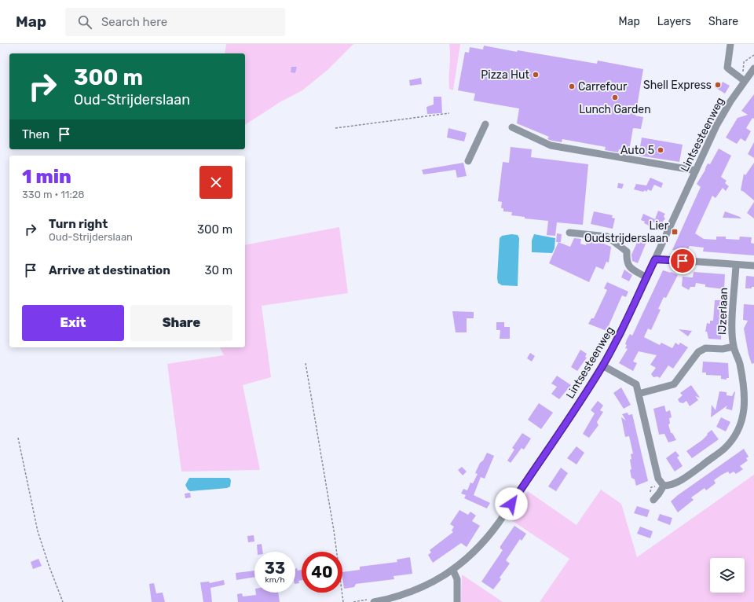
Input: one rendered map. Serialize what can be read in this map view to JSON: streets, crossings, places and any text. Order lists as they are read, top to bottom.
{
  "streets": {
    "street": ["Lintsesteenweg", "IJzerlaan"]
  },
  "places": {
    "other": [
      "Pizza Hut",
      "Shell Express",
      "Carrefour",
      "Lunch Garden",
      "Auto 5"
    ],
    "transit": ["Lier Oudstrijderslaan"]
  },
  "page": {
    "header": "Map",
    "search": "Search here",
    "nav": ["Map", "Layers", "Share"],
    "turn": ["300 m", "Oud-Strijderslaan"],
    "then": "Then",
    "heading": ["1 min", "330 m · 11:28"],
    "list": [
      {
        "name": "Turn right",
        "note": "Oud-Strijderslaan",
        "value": "300 m"
      },
      {
        "name": "Arrive at destination",
        "value": "30 m"
      }
    ],
    "buttons": ["Exit", "Share"],
    "speed": "33 km/h",
    "limit": "40"
  }
}
